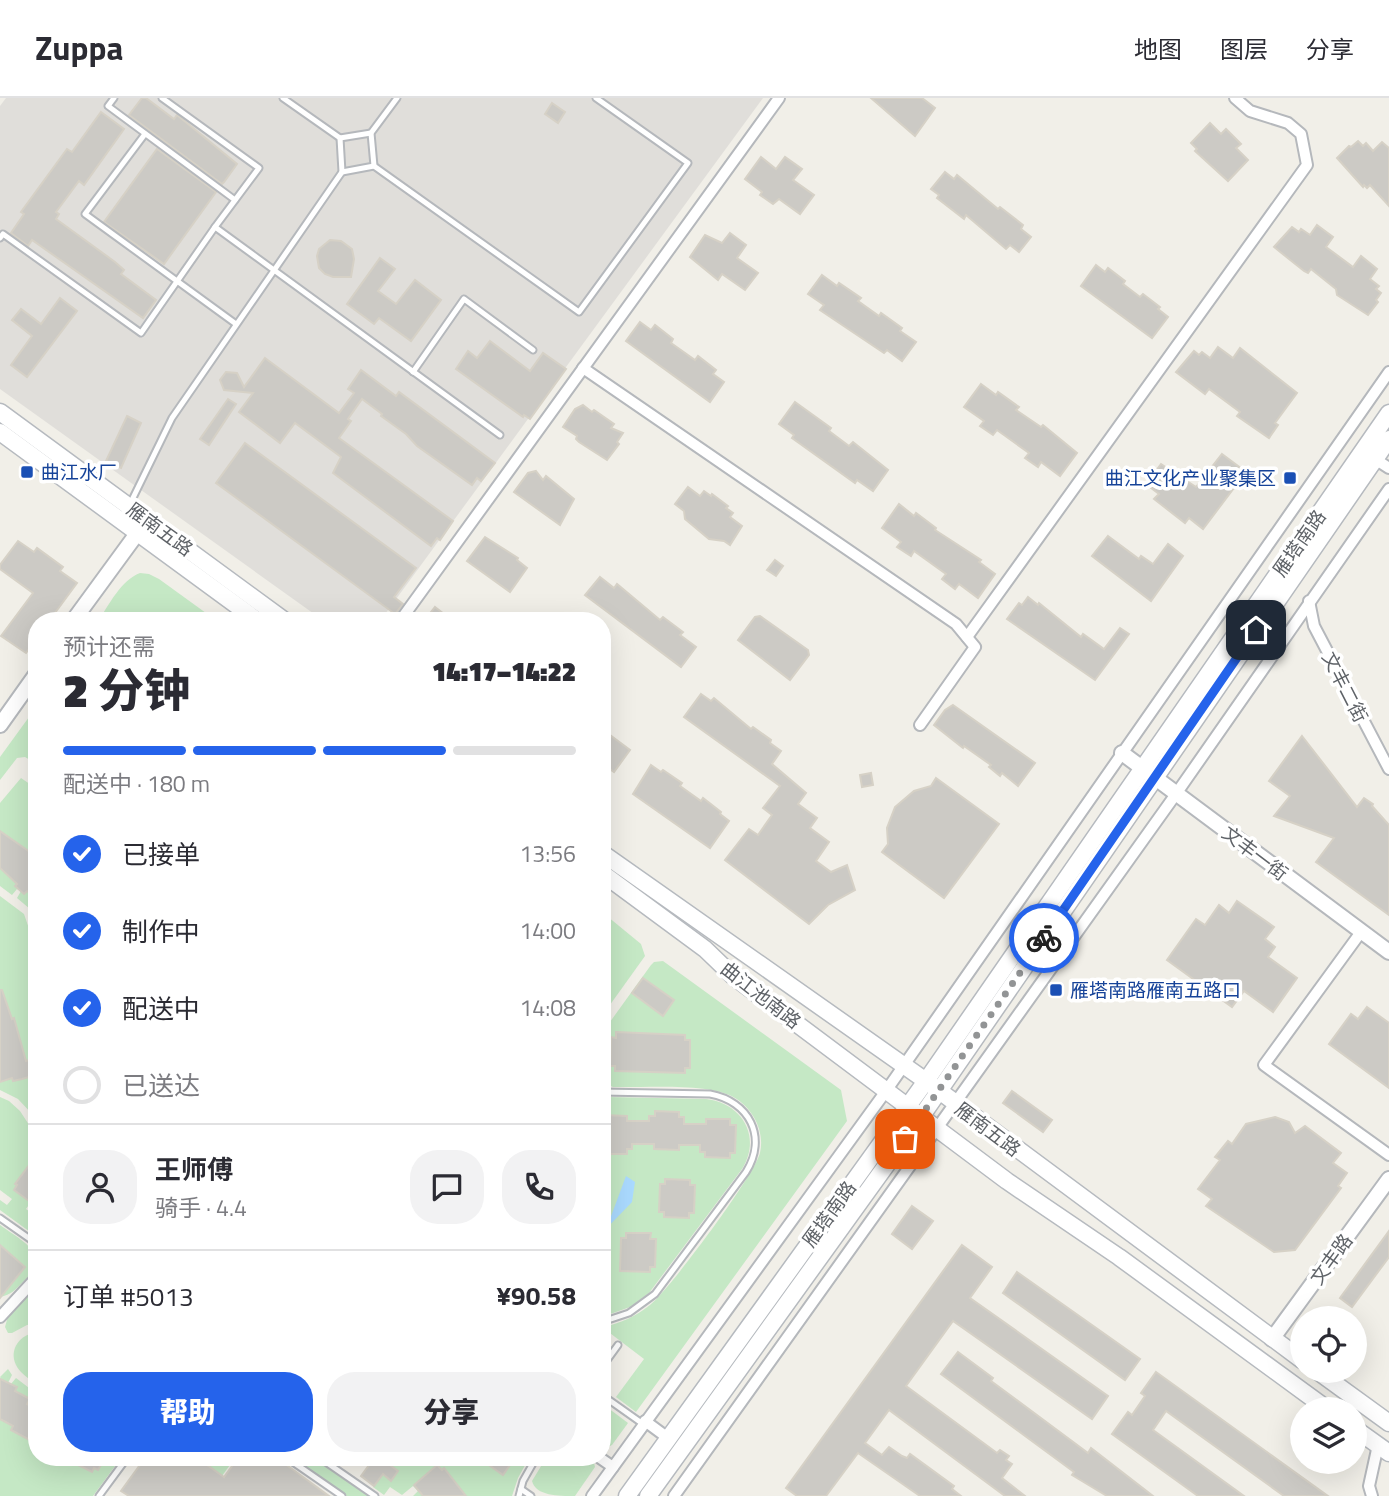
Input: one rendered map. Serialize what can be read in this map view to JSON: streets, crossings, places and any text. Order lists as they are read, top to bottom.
{
  "streets": {
    "main road": ["雁南五路", "雁塔南路", "曲江池南路"],
    "street": ["文丰二街", "文丰一街", "文丰路"]
  },
  "crossings": [
    ["雁南五路", "雁塔南路"],
    ["雁南五路", "曲江池南路"],
    ["雁南五路", "文丰路"],
    ["雁塔南路", "文丰一街"],
    ["雁塔南路", "曲江池南路"]
  ],
  "places": {
    "transit": ["曲江水厂", "曲江文化产业聚集区", "雁塔南路雁南五路口"]
  },
  "page": {
    "header": "Zuppa",
    "nav": ["地图", "图层", "分享"],
    "heading": ["2 分钟", "预计还需", "14:17–14:22"],
    "panel": [
      "王师傅",
      "骑手 · 4.4",
      "订单 #5013",
      "¥90.58"
    ],
    "bar": "配送中 · 180 m",
    "list": [
      ["已接单", "13:56"],
      ["制作中", "14:00"],
      ["配送中", "14:08"],
      "已送达"
    ],
    "buttons": ["帮助", "分享"]
  }
}
